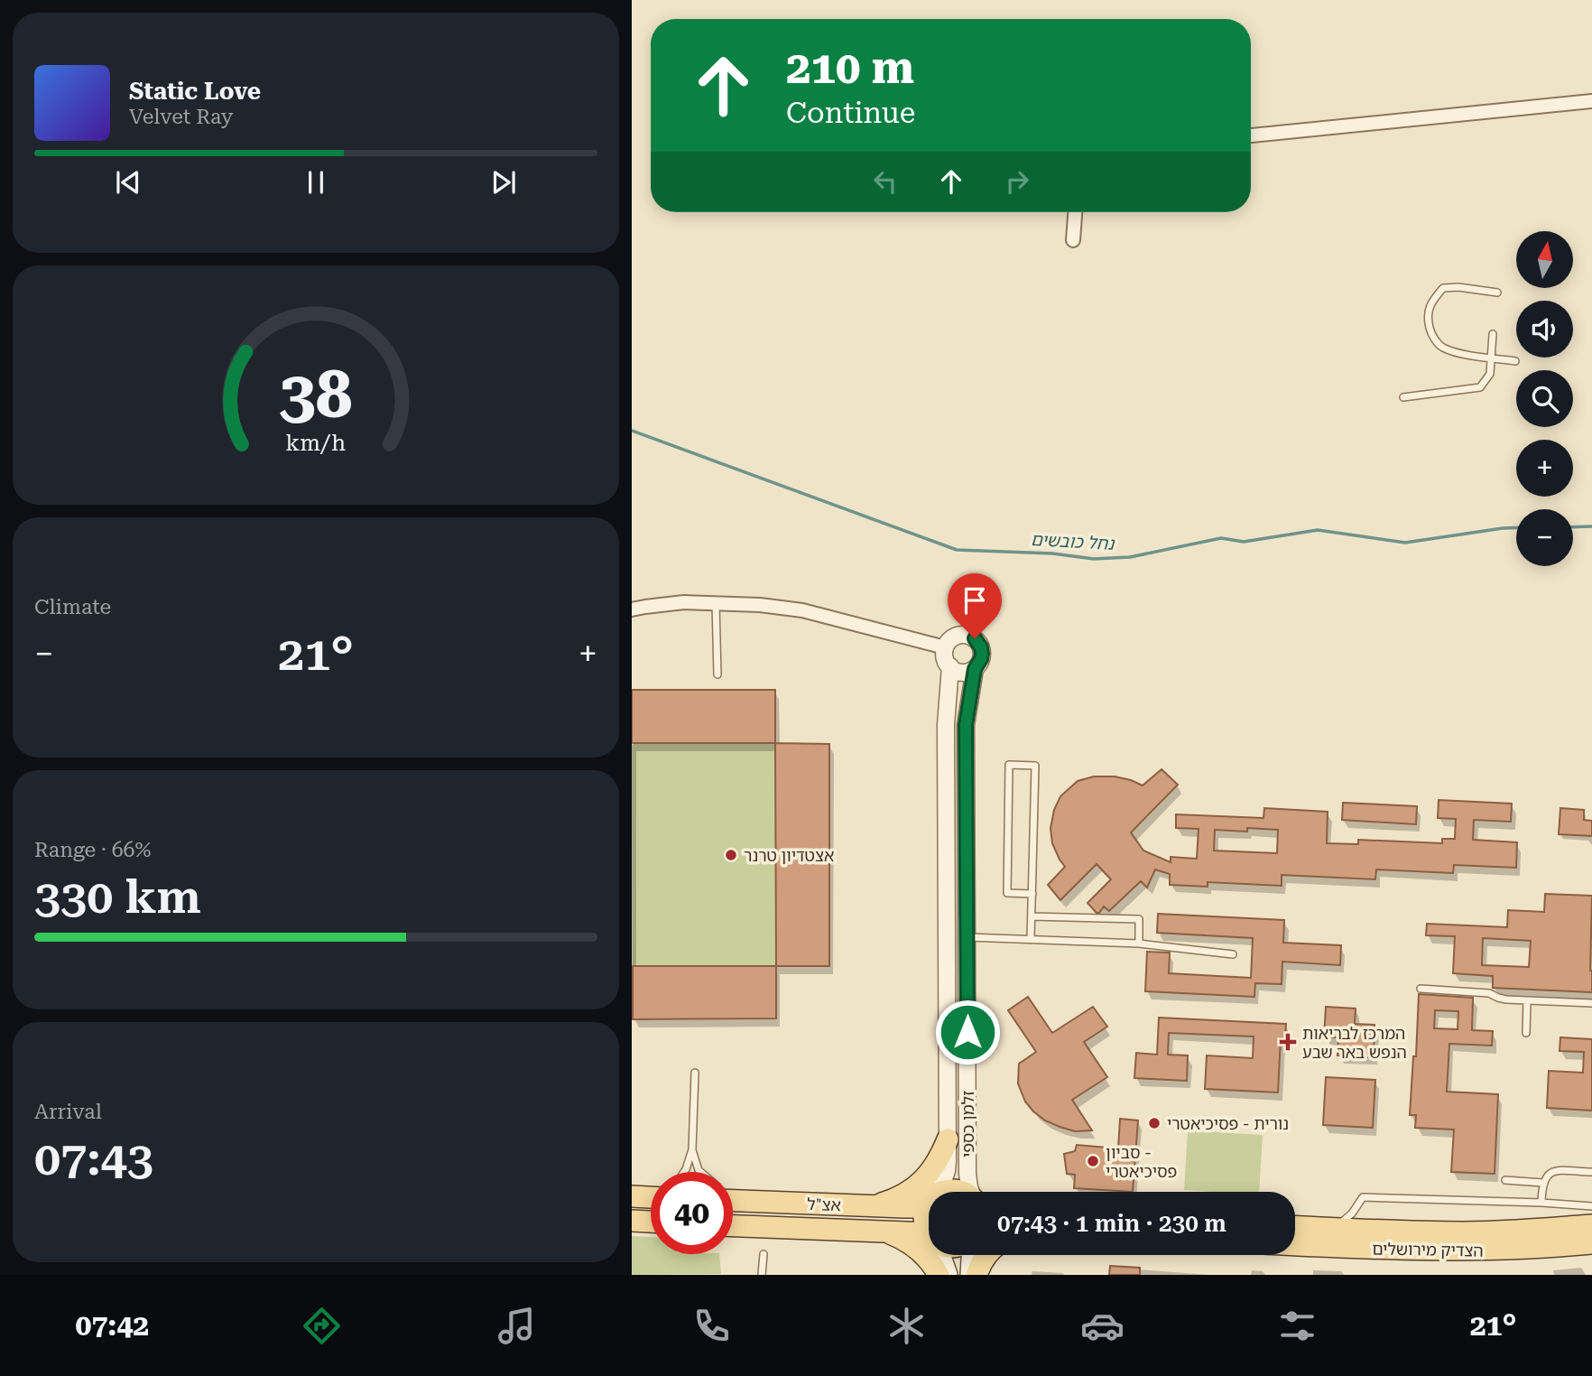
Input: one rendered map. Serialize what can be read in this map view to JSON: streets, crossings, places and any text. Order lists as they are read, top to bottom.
{
  "streets": {
    "main road": ["אצ\"ל", "הצדיק מירושלים"],
    "street": ["זלמן כספי"]
  },
  "water": ["נחל כובשים"],
  "places": {
    "other": ["אצטדיון טרנר", "נורית - פסיכיאטרי", "סביון - פסיכיאטרי"],
    "health": ["המרכז לבריאות הנפש באר שבע"]
  },
  "north": "top",
  "page": {
    "turn": ["210 m", "Continue"],
    "song": ["Static Love", "Velvet Ray"],
    "map_buttons": ["+", "−"],
    "tile": [
      "Climate",
      ["Range · 66%", "330 km"],
      ["Arrival", "07:43"]
    ],
    "heat": ["−", "21°", "+"],
    "limit": "40",
    "trip": "07:43 · 1 min · 230 m",
    "tabs": ["07:42", "21°"],
    "gauge": ["38", "km/h"]
  }
}
